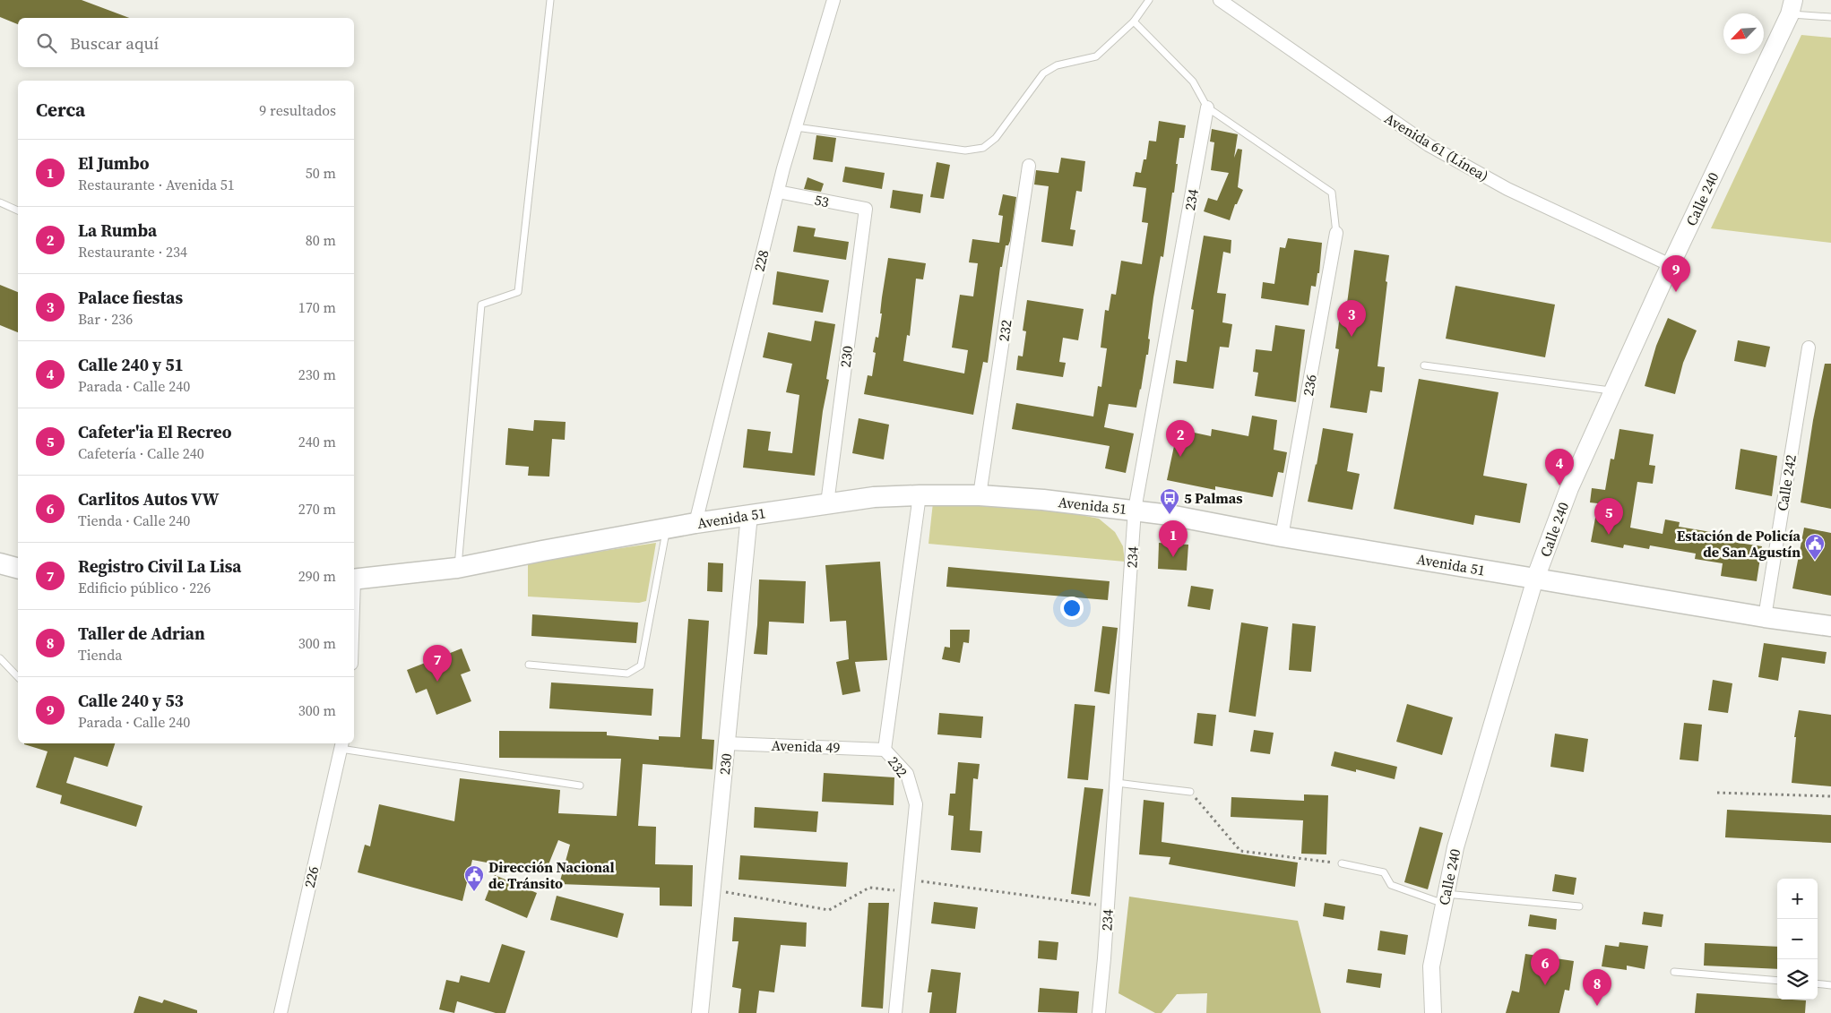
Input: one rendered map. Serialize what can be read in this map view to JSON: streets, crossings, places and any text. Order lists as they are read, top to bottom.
{
  "streets": {
    "main road": ["Calle 240", "Avenida 51"],
    "street": [
      "Avenida 61 (Línea)",
      "234",
      "53",
      "228",
      "232",
      "230",
      "236",
      "Calle 242",
      "Avenida 49",
      "226"
    ]
  },
  "crossings": [
    ["Avenida 61 (Línea)", "Calle 240"],
    ["Calle 240", "Avenida 51"],
    ["234", "Avenida 51"],
    ["53", "228"],
    ["53", "230"],
    ["228", "Avenida 51"],
    ["232", "Avenida 51"],
    ["232", "Avenida 49"],
    ["230", "Avenida 51"],
    ["230", "Avenida 49"],
    ["236", "Avenida 51"],
    ["Calle 242", "Avenida 51"]
  ],
  "places": {
    "bus stop": ["5 Palmas"],
    "public building": ["Estación de Policía de San Agustín", "Dirección Nacional de Tránsito"]
  },
  "north": "bottom left",
  "page": {
    "search": "Buscar aquí",
    "heading": ["Cerca", "9 resultados"],
    "list": [
      {
        "mark": "1",
        "name": "El Jumbo",
        "note": "Restaurante · Avenida 51",
        "value": "50 m"
      },
      {
        "mark": "2",
        "name": "La Rumba",
        "note": "Restaurante · 234",
        "value": "80 m"
      },
      {
        "mark": "3",
        "name": "Palace fiestas",
        "note": "Bar · 236",
        "value": "170 m"
      },
      {
        "mark": "4",
        "name": "Calle 240 y 51",
        "note": "Parada · Calle 240",
        "value": "230 m"
      },
      {
        "mark": "5",
        "name": "Cafeter'ia El Recreo",
        "note": "Cafetería · Calle 240",
        "value": "240 m"
      },
      {
        "mark": "6",
        "name": "Carlitos Autos VW",
        "note": "Tienda · Calle 240",
        "value": "270 m"
      },
      {
        "mark": "7",
        "name": "Registro Civil La Lisa",
        "note": "Edificio público · 226",
        "value": "290 m"
      },
      {
        "mark": "8",
        "name": "Taller de Adrian",
        "note": "Tienda",
        "value": "300 m"
      },
      {
        "mark": "9",
        "name": "Calle 240 y 53",
        "note": "Parada · Calle 240",
        "value": "300 m"
      }
    ],
    "pins": [
      "9",
      "3",
      "2",
      "4",
      "5",
      "1",
      "7",
      "6",
      "8"
    ],
    "map_buttons": ["+", "−"]
  }
}
